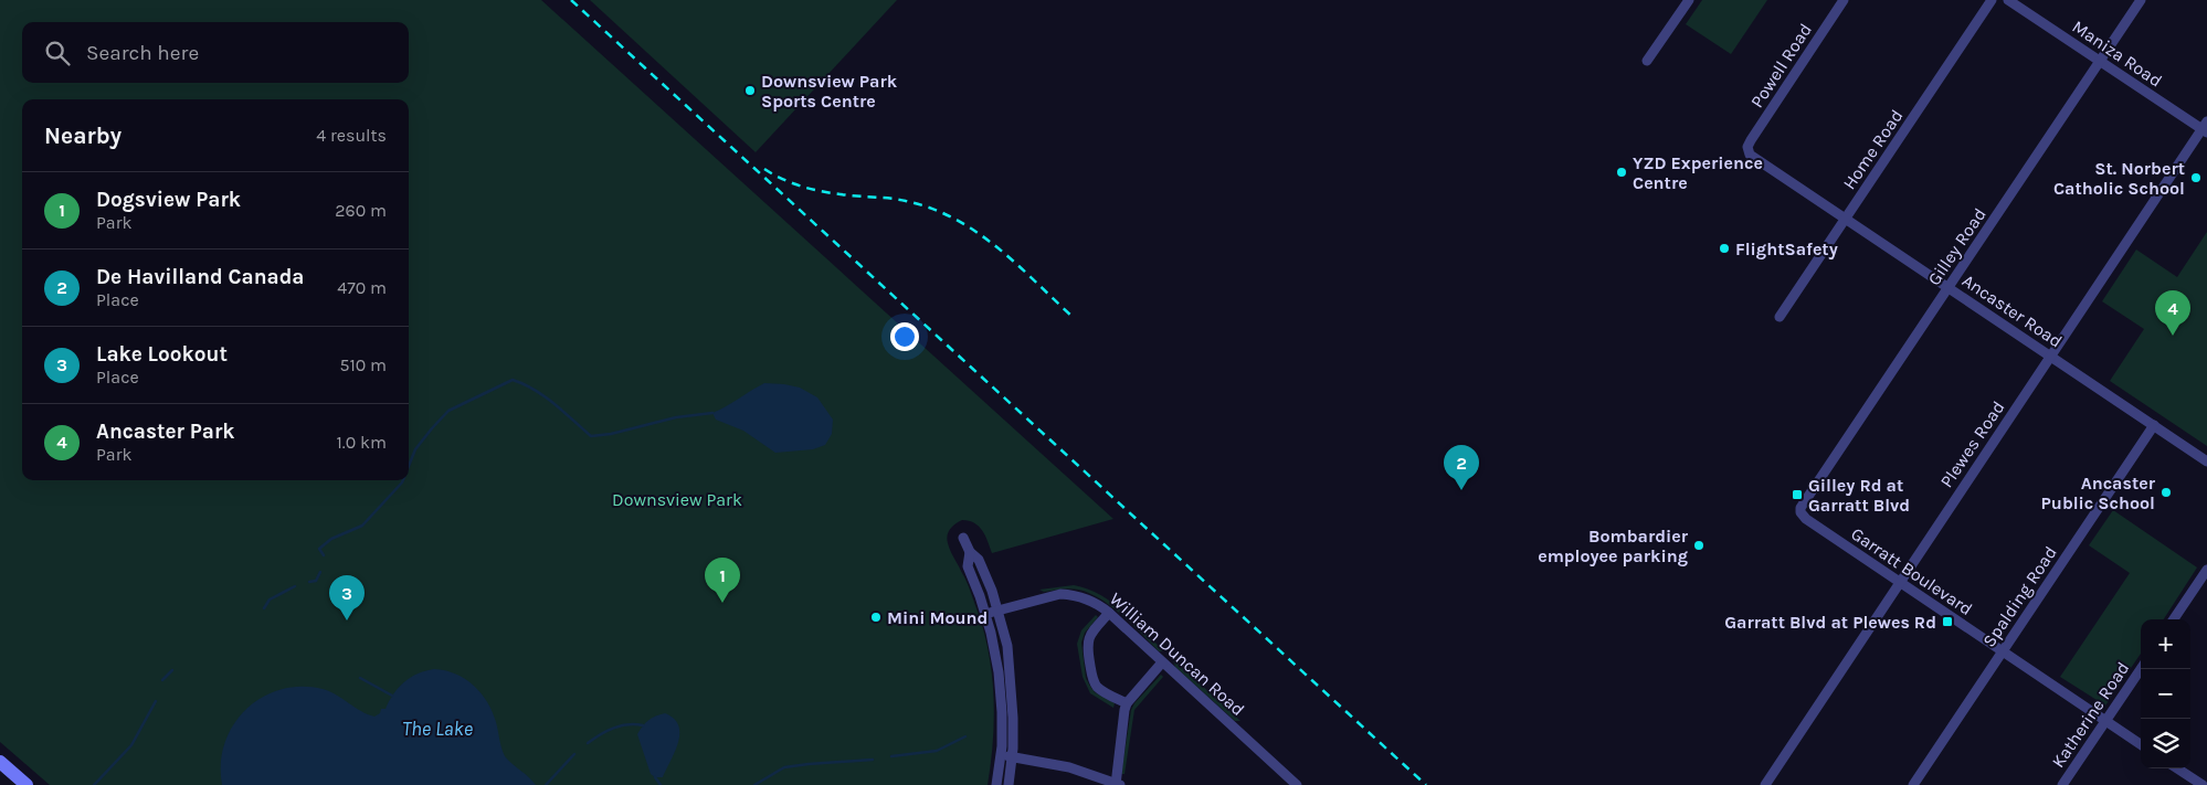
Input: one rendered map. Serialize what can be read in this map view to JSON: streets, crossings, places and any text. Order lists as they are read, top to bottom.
{
  "streets": {
    "street": [
      "Maniza Road",
      "Powell Road",
      "Home Road",
      "Gilley Road",
      "Ancaster Road",
      "Plewes Road",
      "Garratt Boulevard",
      "Spalding Road",
      "William Duncan Road",
      "Katherine Road"
    ]
  },
  "crossings": [
    ["Maniza Road", "Gilley Road"],
    ["Maniza Road", "Plewes Road"],
    ["Powell Road", "Ancaster Road"],
    ["Home Road", "Ancaster Road"],
    ["Gilley Road", "Ancaster Road"],
    ["Gilley Road", "Garratt Boulevard"],
    ["Ancaster Road", "Plewes Road"],
    ["Ancaster Road", "Spalding Road"],
    ["Plewes Road", "Garratt Boulevard"],
    ["Garratt Boulevard", "Spalding Road"],
    ["Garratt Boulevard", "Katherine Road"]
  ],
  "water": ["The Lake"],
  "parks": ["Downsview Park"],
  "places": {
    "other": [
      "Downsview Park Sports Centre",
      "YZD Experience Centre",
      "St. Norbert Catholic School",
      "FlightSafety",
      "Ancaster Public School",
      "Bombardier employee parking",
      "Mini Mound"
    ],
    "transit": ["Gilley Rd at Garratt Blvd", "Garratt Blvd at Plewes Rd"]
  },
  "page": {
    "search": "Search here",
    "heading": ["Nearby", "4 results"],
    "list": [
      {
        "mark": "1",
        "name": "Dogsview Park",
        "note": "Park",
        "value": "260 m"
      },
      {
        "mark": "2",
        "name": "De Havilland Canada",
        "note": "Place",
        "value": "470 m"
      },
      {
        "mark": "3",
        "name": "Lake Lookout",
        "note": "Place",
        "value": "510 m"
      },
      {
        "mark": "4",
        "name": "Ancaster Park",
        "note": "Park",
        "value": "1.0 km"
      }
    ],
    "pins": [
      "4",
      "2",
      "1",
      "3"
    ],
    "map_buttons": ["+", "−"]
  }
}
